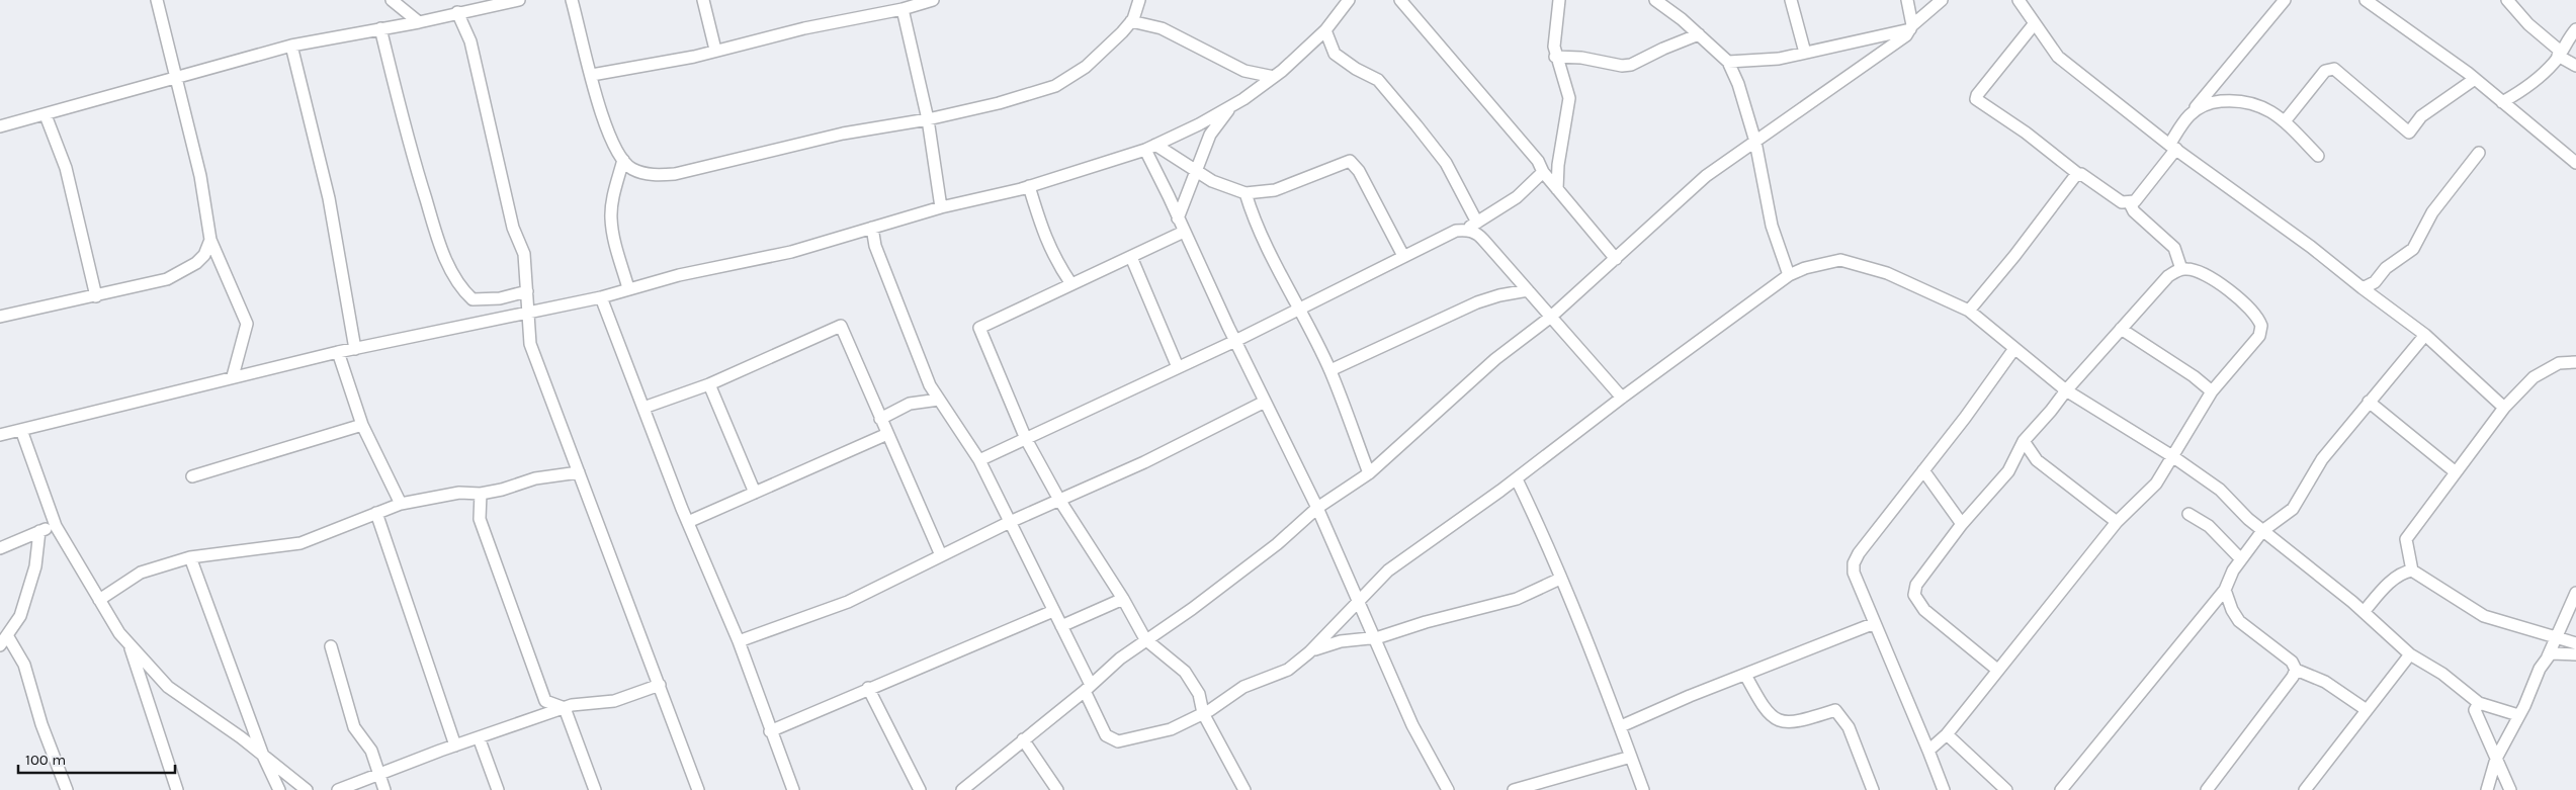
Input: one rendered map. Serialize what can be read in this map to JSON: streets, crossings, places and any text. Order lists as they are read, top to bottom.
{
  "scale_bar": "100 m"
}
